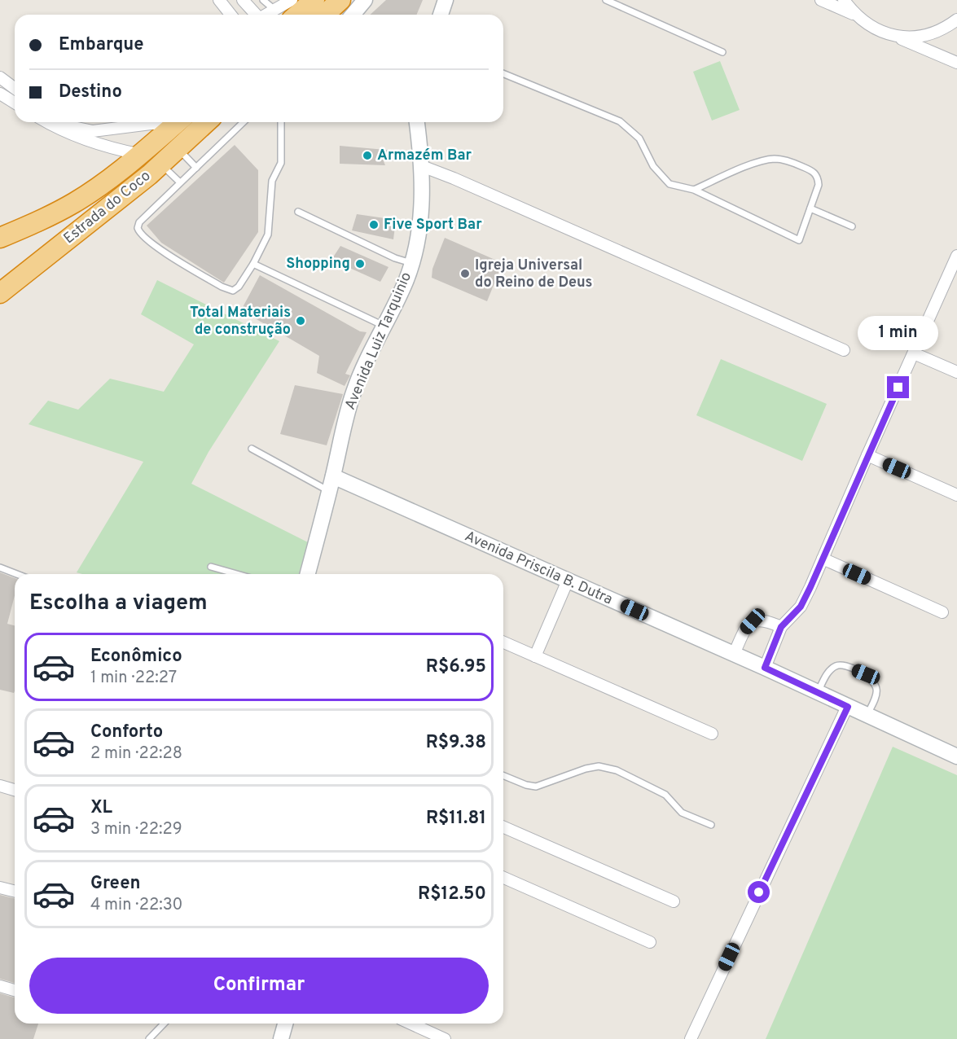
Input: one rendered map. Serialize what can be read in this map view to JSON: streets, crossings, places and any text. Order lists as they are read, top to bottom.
{
  "streets": {
    "highway": ["Estrada do Coco"],
    "street": ["Avenida Luiz Tarquinio", "Avenida Priscila B. Dutra"]
  },
  "crossings": [
    ["Avenida Luiz Tarquinio", "Avenida Priscila B. Dutra"]
  ],
  "places": [
    "Armazém Bar",
    "Five Sport Bar",
    "Shopping",
    "Igreja Universal do Reino de Deus",
    "Total Materiais de construção"
  ],
  "page": {
    "banner": ["Embarque", "Destino"],
    "bubble": "1 min",
    "heading": "Escolha a viagem",
    "list": [
      {
        "name": "Econômico",
        "note": "1 min · 22:27",
        "value": "R$6.95"
      },
      {
        "name": "Conforto",
        "note": "2 min · 22:28",
        "value": "R$9.38"
      },
      {
        "name": "XL",
        "note": "3 min · 22:29",
        "value": "R$11.81"
      },
      {
        "name": "Green",
        "note": "4 min · 22:30",
        "value": "R$12.50"
      }
    ],
    "buttons": "Confirmar"
  }
}
